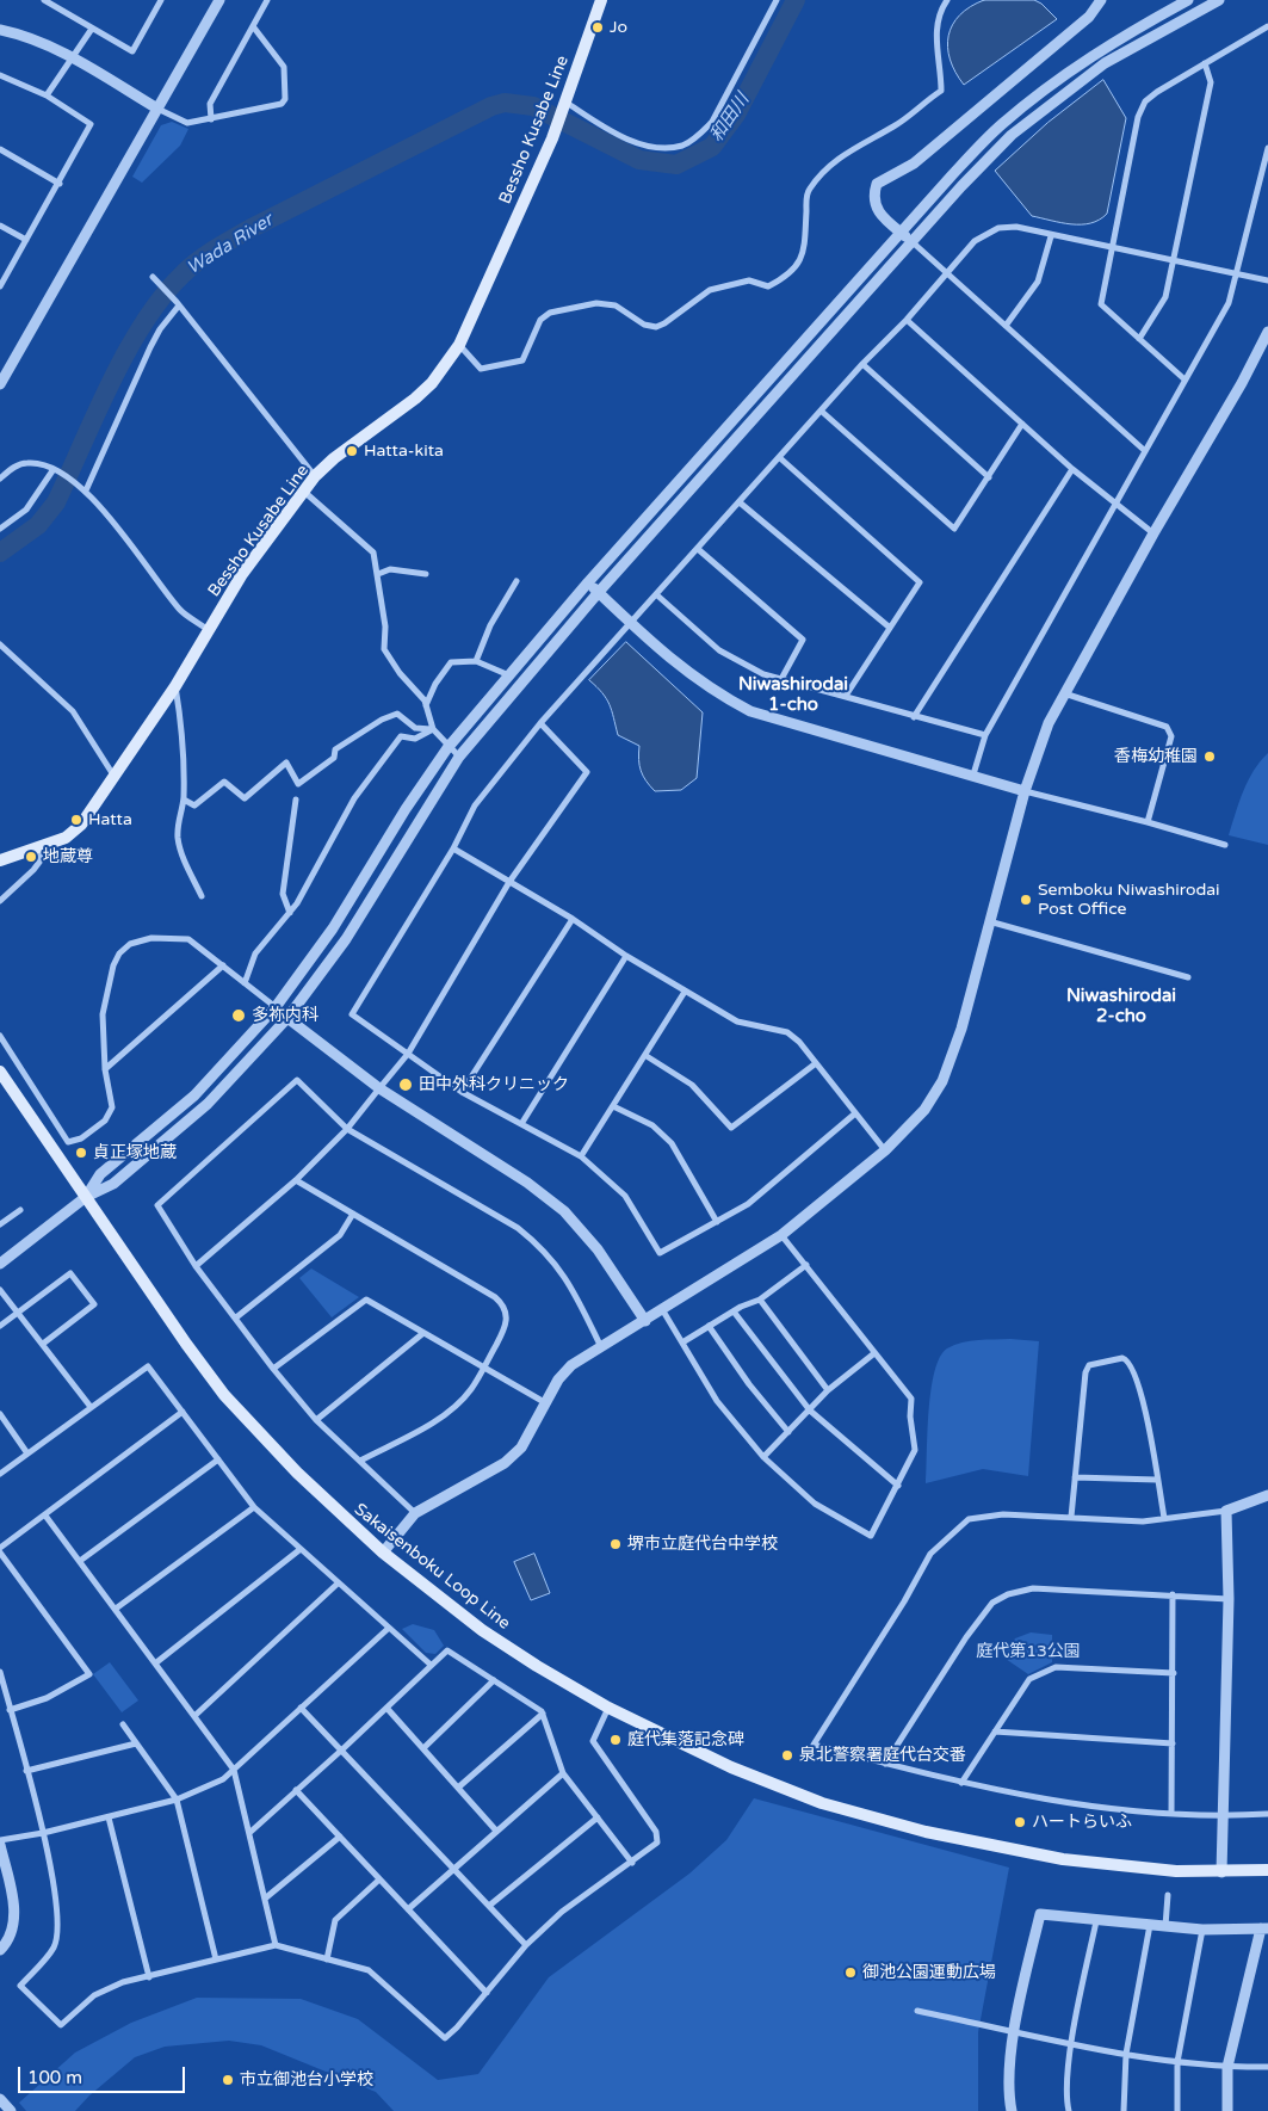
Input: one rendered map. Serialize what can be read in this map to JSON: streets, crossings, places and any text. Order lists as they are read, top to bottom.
{
  "streets": {
    "main road": ["Bessho Kusabe Line", "Sakaisenboku Loop Line"]
  },
  "districts": ["Niwashirodai 1-cho", "Niwashirodai 2-cho"],
  "water": ["和田川", "Wada River"],
  "parks": ["庭代第13公園"],
  "places": [
    "Jo",
    "Hatta-kita",
    "香梅幼稚園",
    "Hatta",
    "地蔵尊",
    "Semboku Niwashirodai Post Office",
    "多祢内科",
    "田中外科クリニック",
    "貞正塚地蔵",
    "堺市立庭代台中学校",
    "庭代集落記念碑",
    "泉北警察署庭代台交番",
    "ハートらいふ",
    "御池公園運動広場",
    "市立御池台小学校"
  ],
  "scale_bar": "100 m"
}
